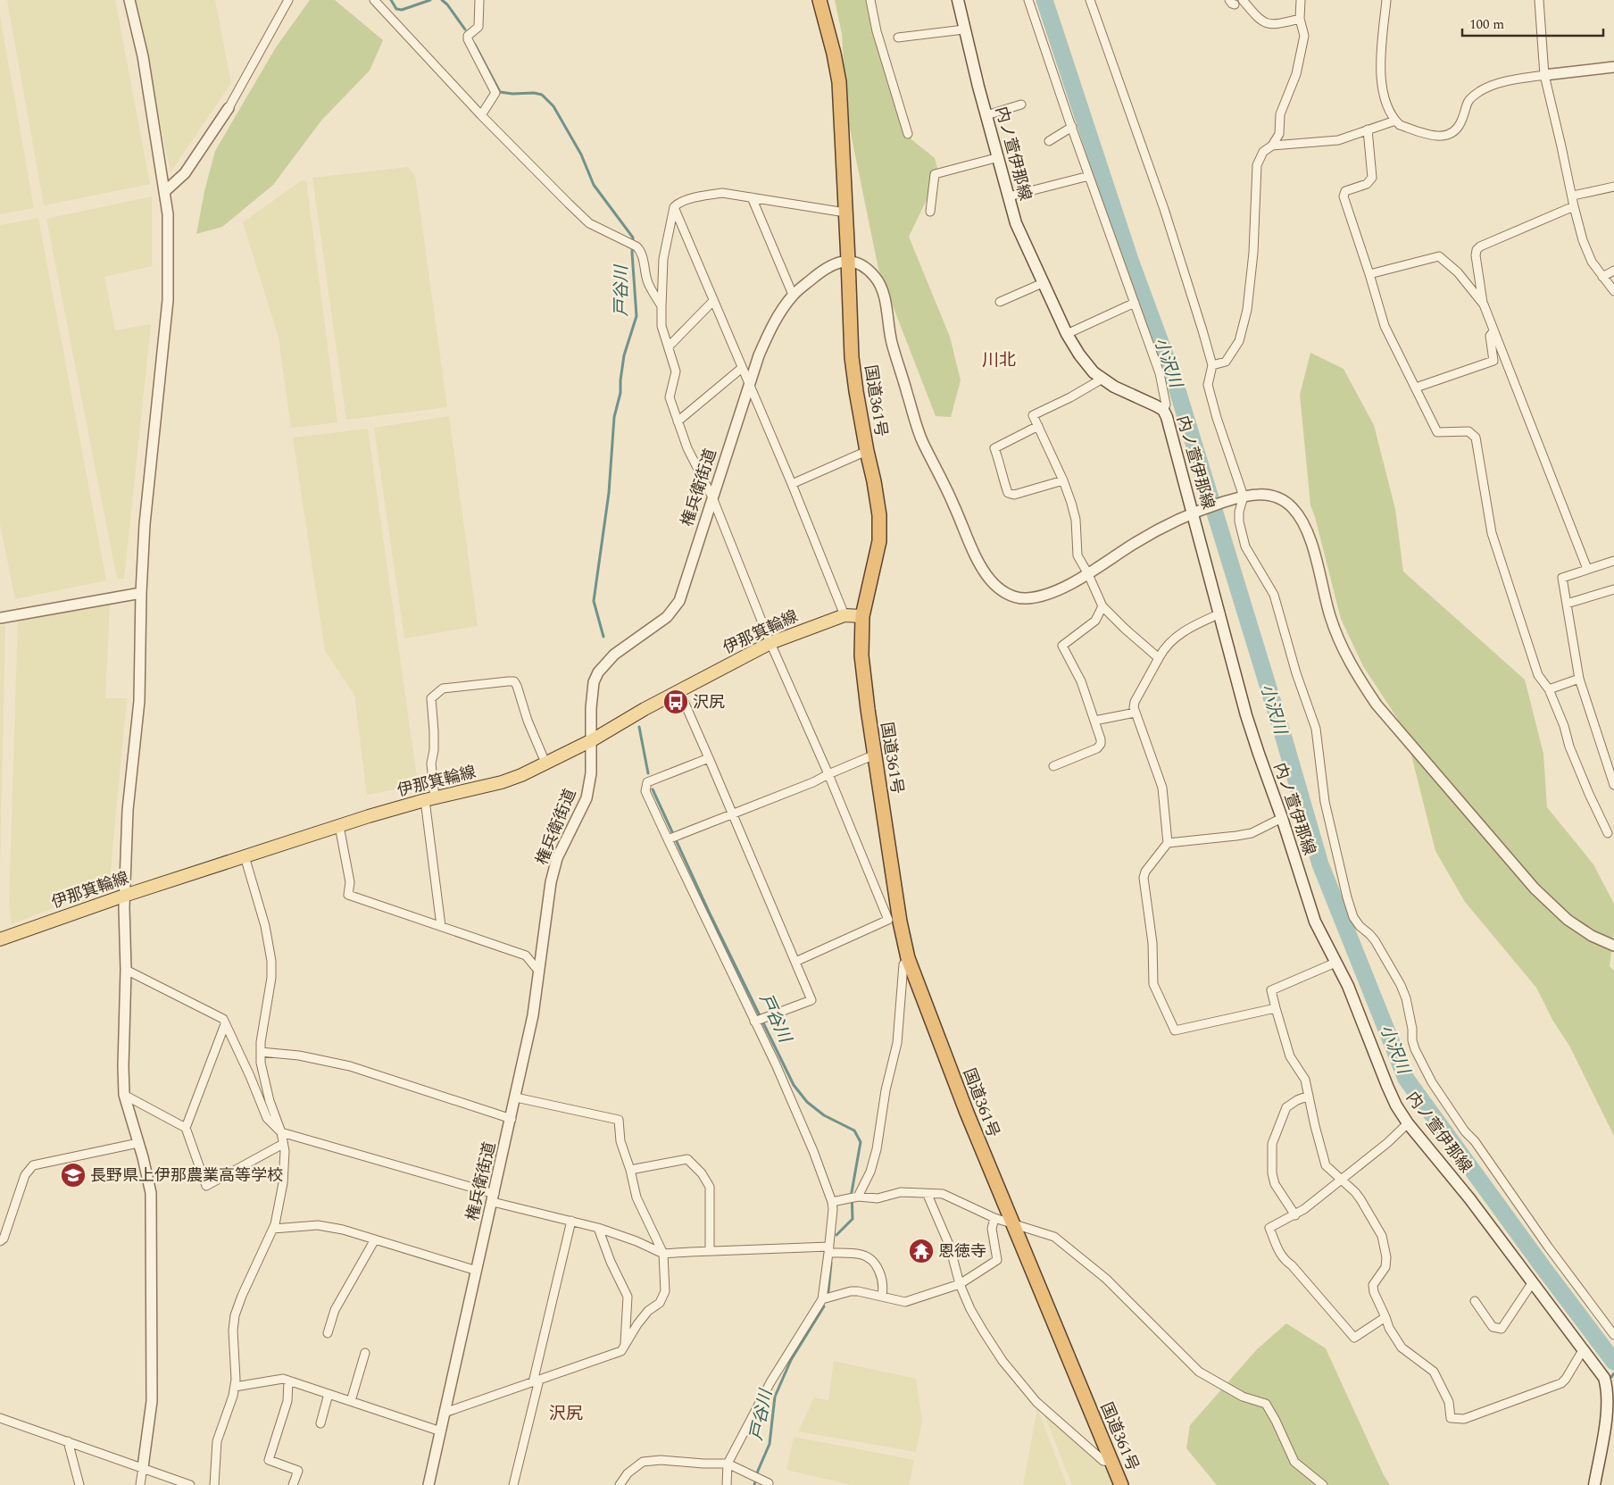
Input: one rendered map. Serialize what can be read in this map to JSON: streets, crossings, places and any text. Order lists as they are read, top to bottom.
{
  "streets": {
    "highway": ["国道361号"],
    "main road": ["内ノ萱伊那線", "伊那箕輪線"],
    "street": ["権兵衛街道"]
  },
  "crossings": [
    ["国道361号", "権兵衛街道"],
    ["国道361号", "伊那箕輪線"],
    ["権兵衛街道", "伊那箕輪線"]
  ],
  "districts": ["川北", "沢尻"],
  "water": ["戸谷川", "小沢川"],
  "places": {
    "bus stop": ["沢尻"],
    "school or university": ["長野県上伊那農業高等学校"],
    "temple": ["恩徳寺"]
  },
  "scale_bar": "100 m"
}
